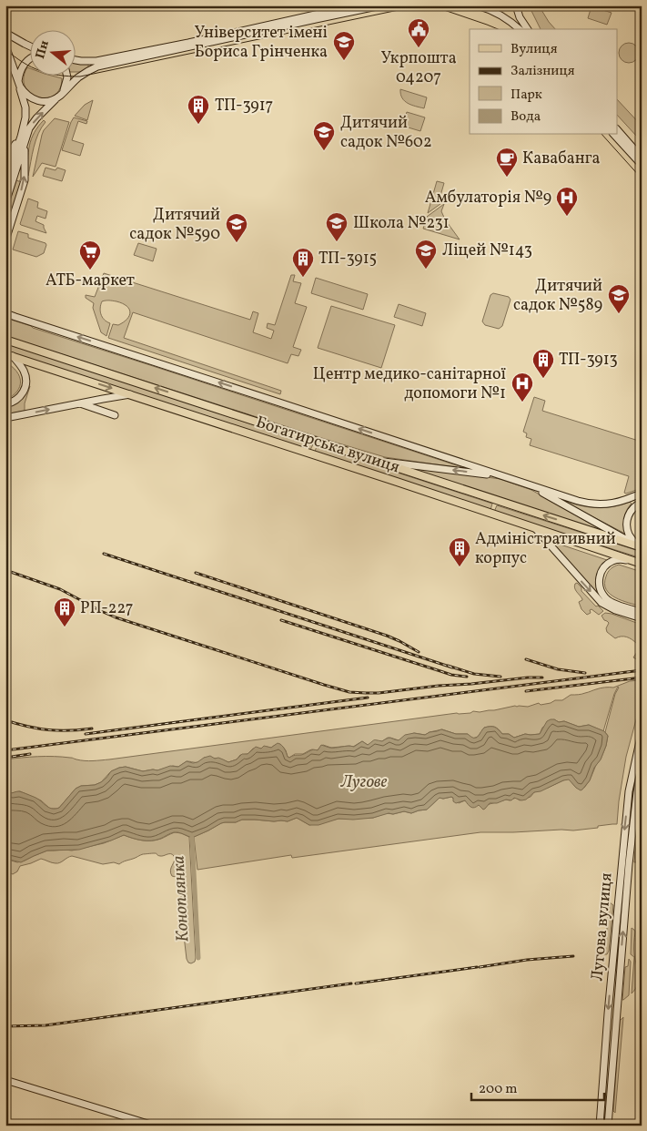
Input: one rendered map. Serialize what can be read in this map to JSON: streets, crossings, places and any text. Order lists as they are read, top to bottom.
{
  "streets": {
    "main road": ["Богатирська вулиця", "Лугова вулиця"]
  },
  "water": ["Лугове", "Коноплянка"],
  "places": {
    "public building": ["Укрпошта 04207"],
    "school or university": [
      "Університет імені Бориса Грінченка",
      "Дитячий садок №602",
      "Школа №231",
      "Дитячий садок №590",
      "Ліцей №143",
      "Дитячий садок №589"
    ],
    "building": [
      "ТП-3917",
      "ТП-3915",
      "ТП-3913",
      "Адміністративний корпус",
      "РП-227"
    ],
    "cafe": ["Кавабанга"],
    "hospital": ["Амбулаторія №9", "Центр медико-санітарної допомоги №1"],
    "supermarket": ["АТБ-маркет"]
  },
  "legend": [
    "Вулиця",
    "Залізниця",
    "Парк",
    "Вода"
  ],
  "scale_bar": "200 m",
  "north": "left"
}
